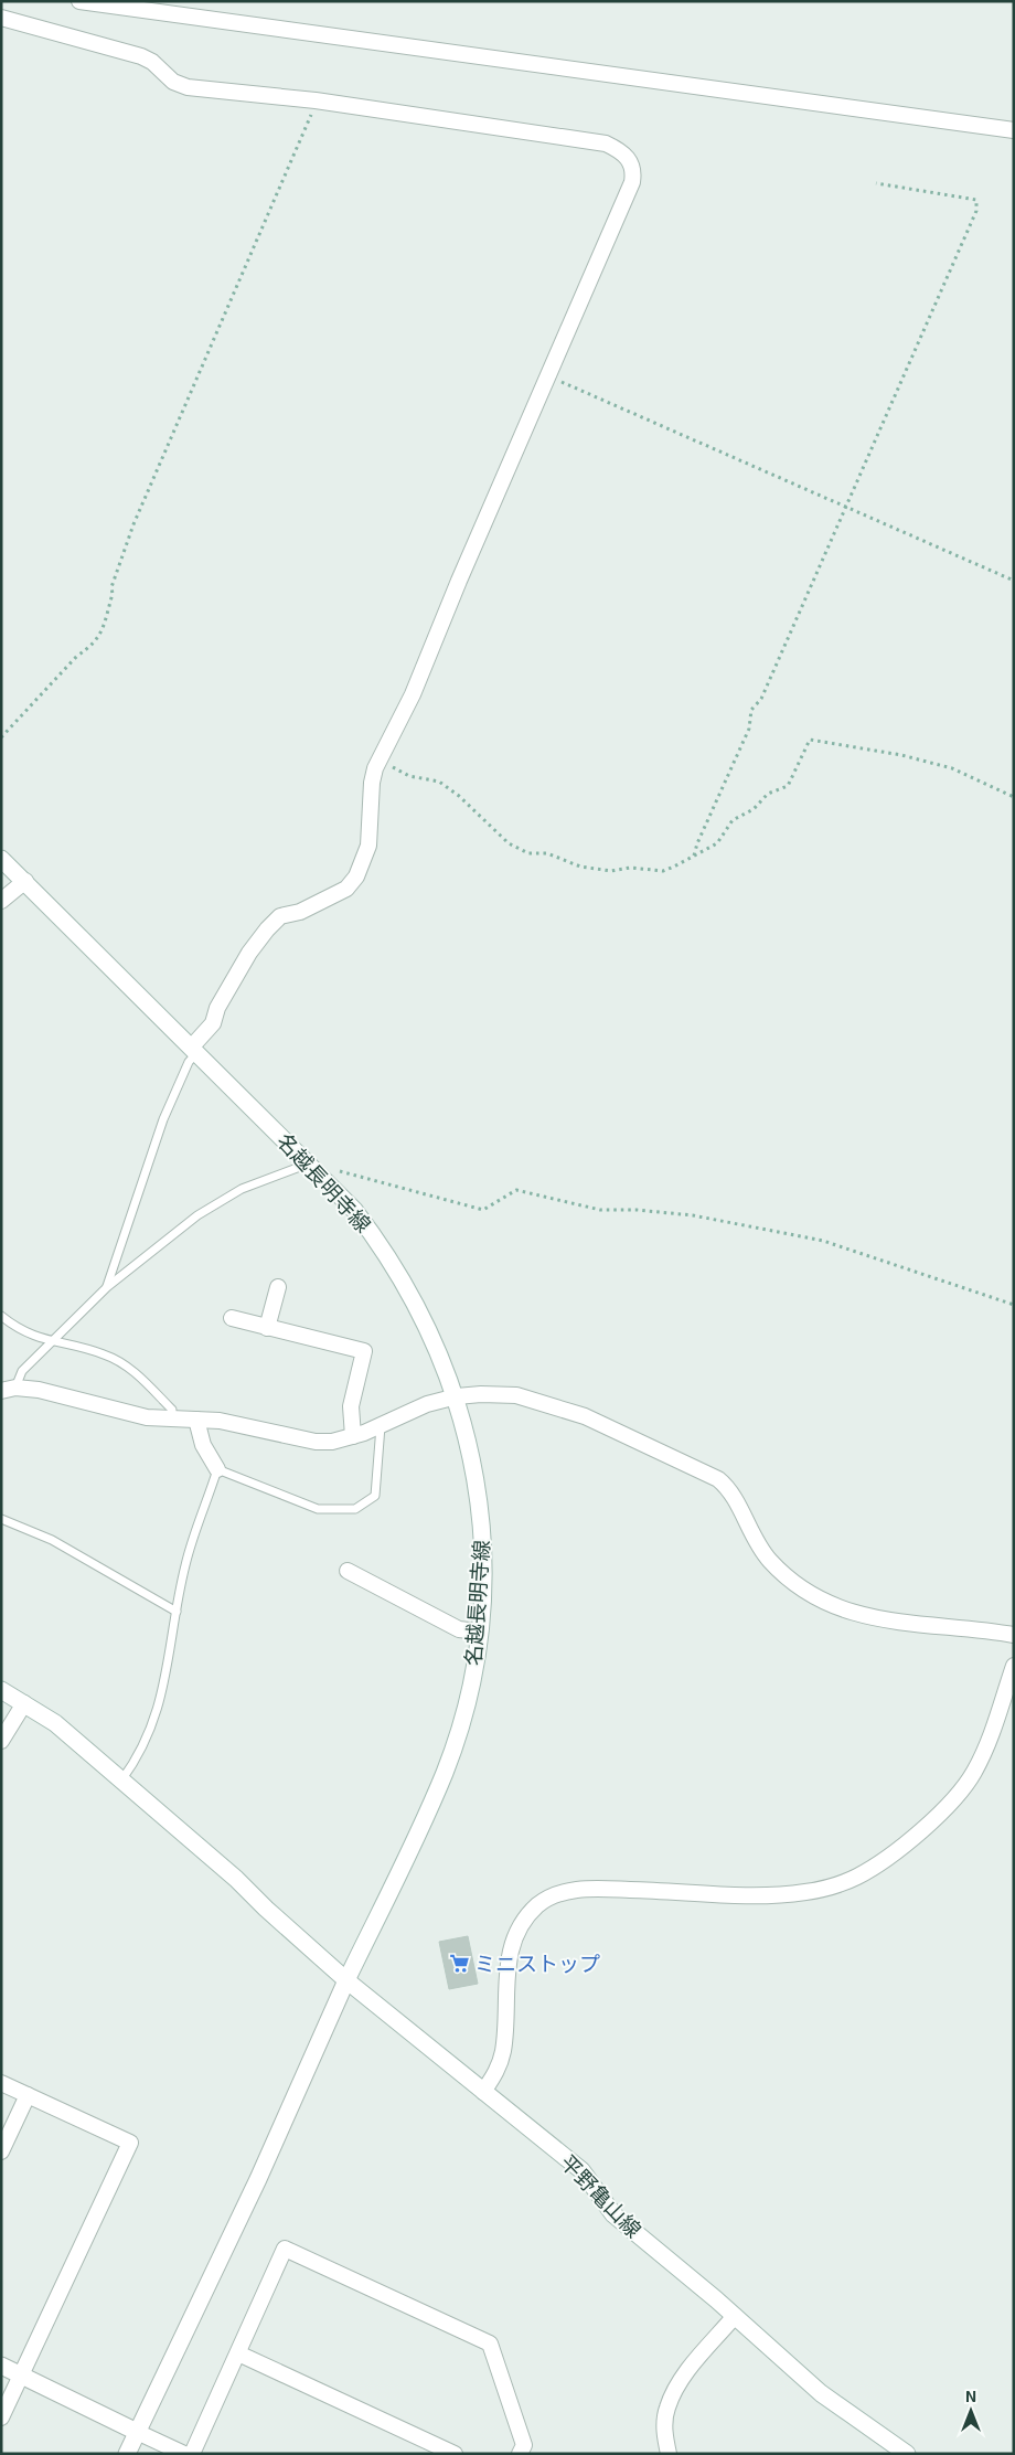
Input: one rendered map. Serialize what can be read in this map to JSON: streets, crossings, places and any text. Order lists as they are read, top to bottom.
{
  "streets": {
    "main road": ["名越長明寺線", "平野亀山線"]
  },
  "crossings": [
    ["名越長明寺線", "平野亀山線"]
  ],
  "places": {
    "supermarket": ["ミニストップ"]
  },
  "north": "top"
}
